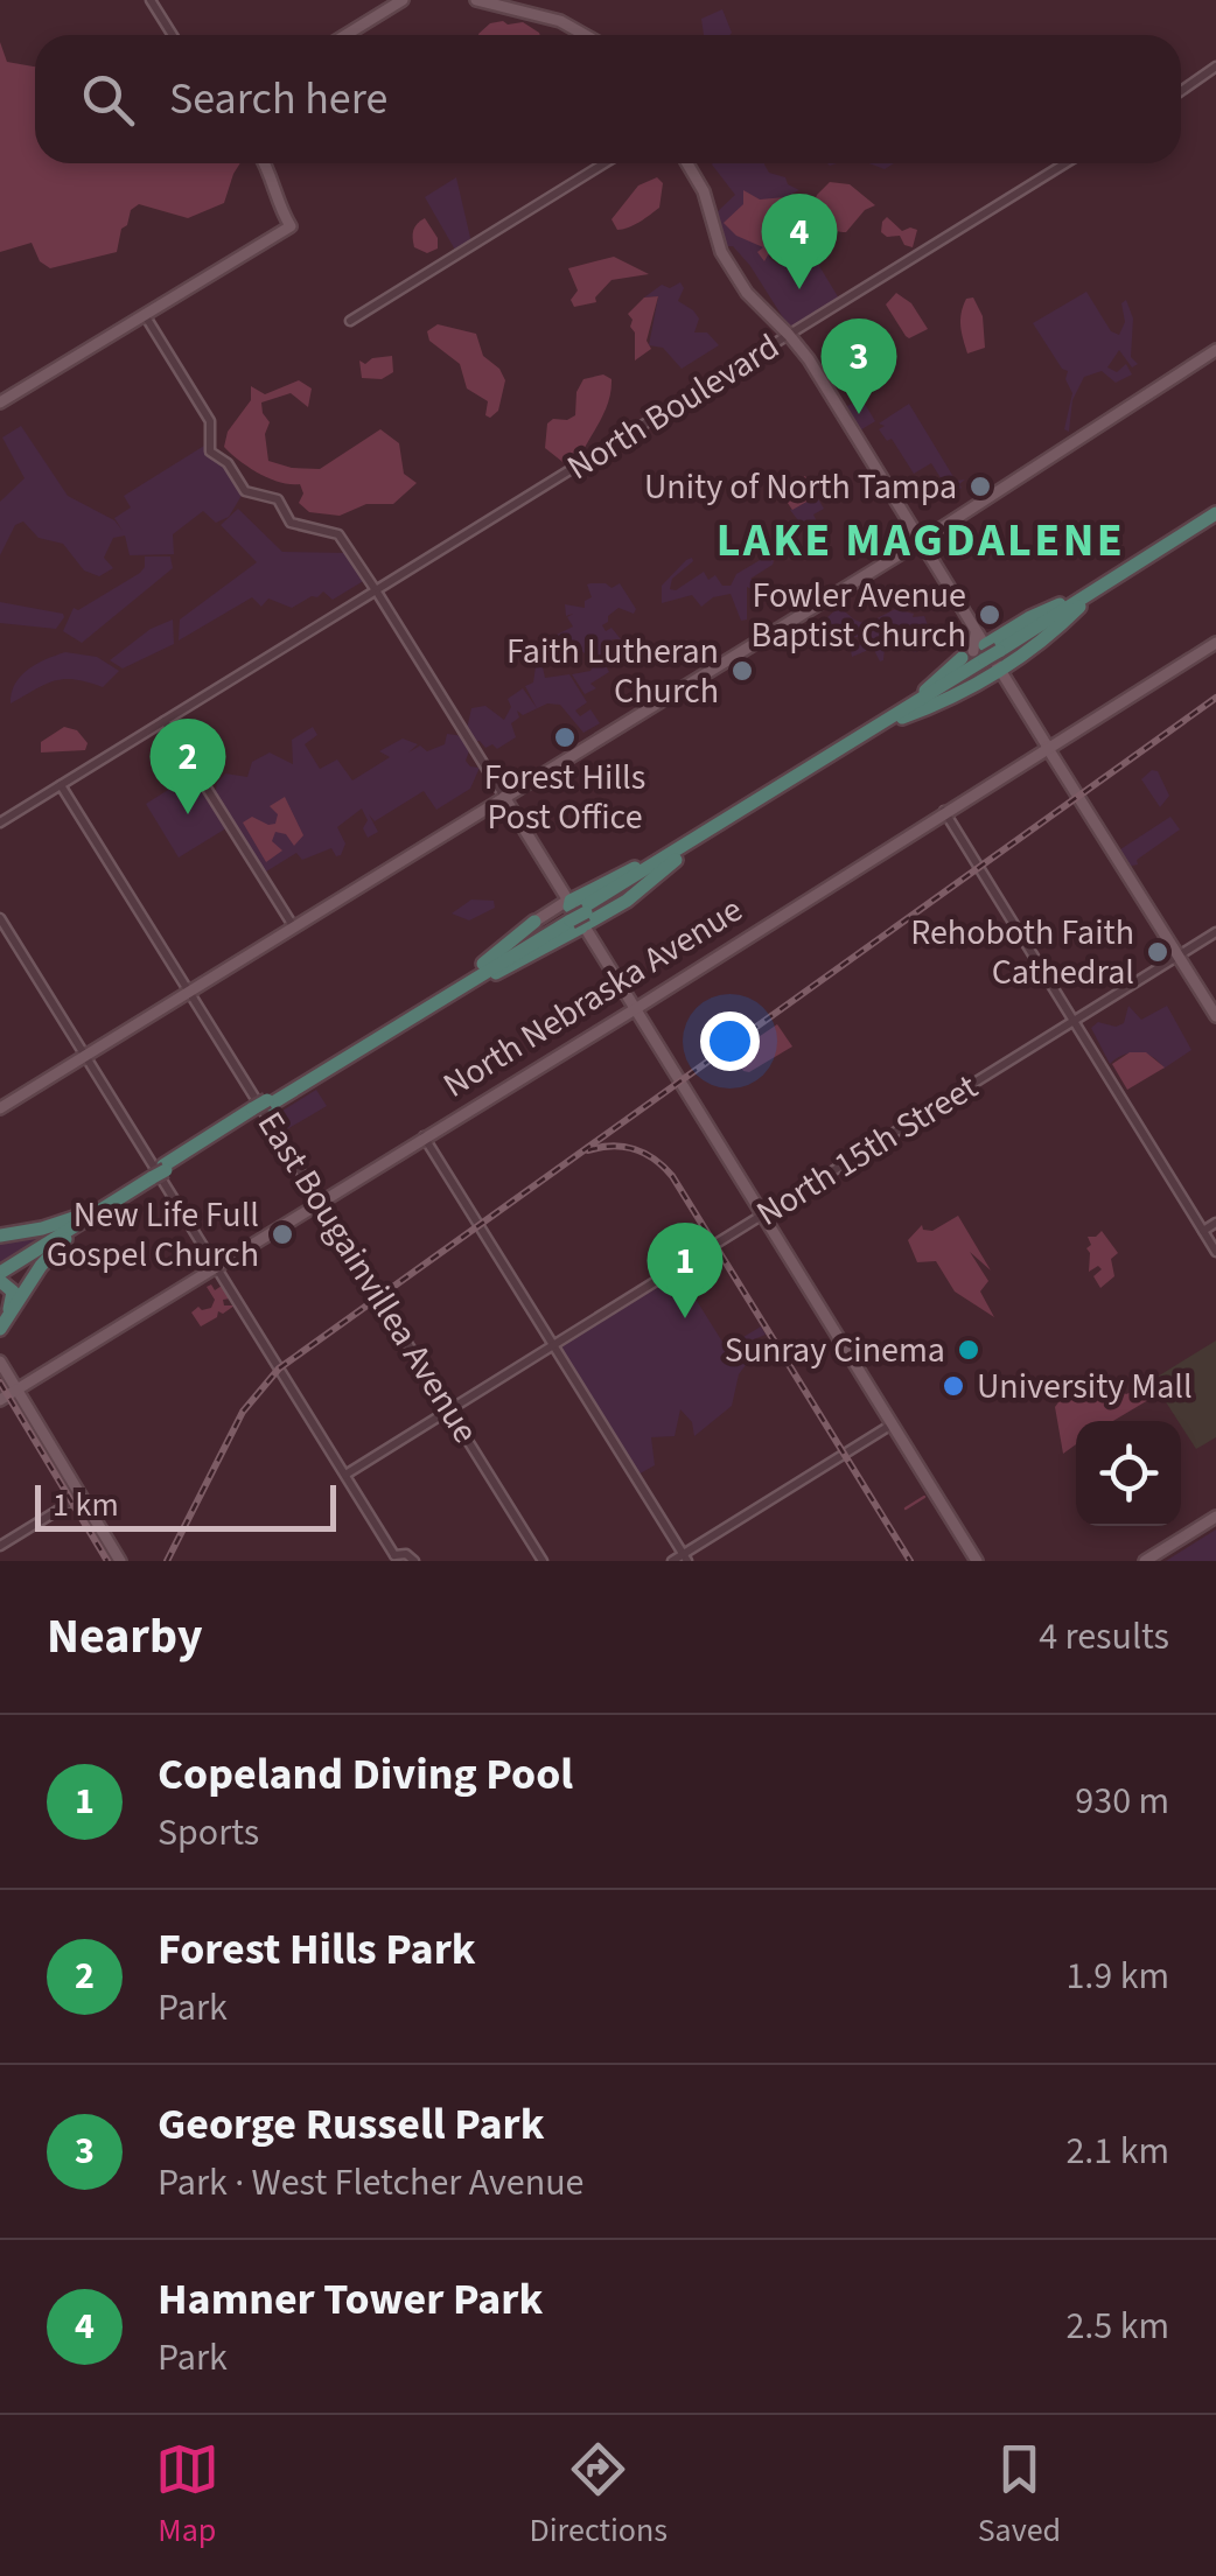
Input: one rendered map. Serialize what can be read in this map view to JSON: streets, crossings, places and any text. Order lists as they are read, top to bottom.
{
  "streets": {
    "main road": ["North Nebraska Avenue"],
    "street": ["North Boulevard", "North 15th Street", "East Bougainvillea Avenue"]
  },
  "crossings": [
    ["North Boulevard", "East Bougainvillea Avenue"],
    ["North Nebraska Avenue", "East Bougainvillea Avenue"],
    ["North 15th Street", "East Bougainvillea Avenue"]
  ],
  "districts": ["LAKE MAGDALENE"],
  "places": [
    "Unity of North Tampa",
    "Fowler Avenue Baptist Church",
    "Faith Lutheran Church",
    "Forest Hills Post Office",
    "Rehoboth Faith Cathedral",
    "New Life Full Gospel Church",
    "Sunray Cinema",
    "University Mall"
  ],
  "scale_bar": "1 km",
  "page": {
    "search": "Search here",
    "pins": [
      "4",
      "3",
      "2",
      "1"
    ],
    "scale": "1 km",
    "heading": ["Nearby", "4 results"],
    "list": [
      {
        "mark": "1",
        "name": "Copeland Diving Pool",
        "note": "Sports",
        "value": "930 m"
      },
      {
        "mark": "2",
        "name": "Forest Hills Park",
        "note": "Park",
        "value": "1.9 km"
      },
      {
        "mark": "3",
        "name": "George Russell Park",
        "note": "Park · West Fletcher Avenue",
        "value": "2.1 km"
      },
      {
        "mark": "4",
        "name": "Hamner Tower Park",
        "note": "Park",
        "value": "2.5 km"
      }
    ],
    "nav": ["Map", "Directions", "Saved"]
  }
}
